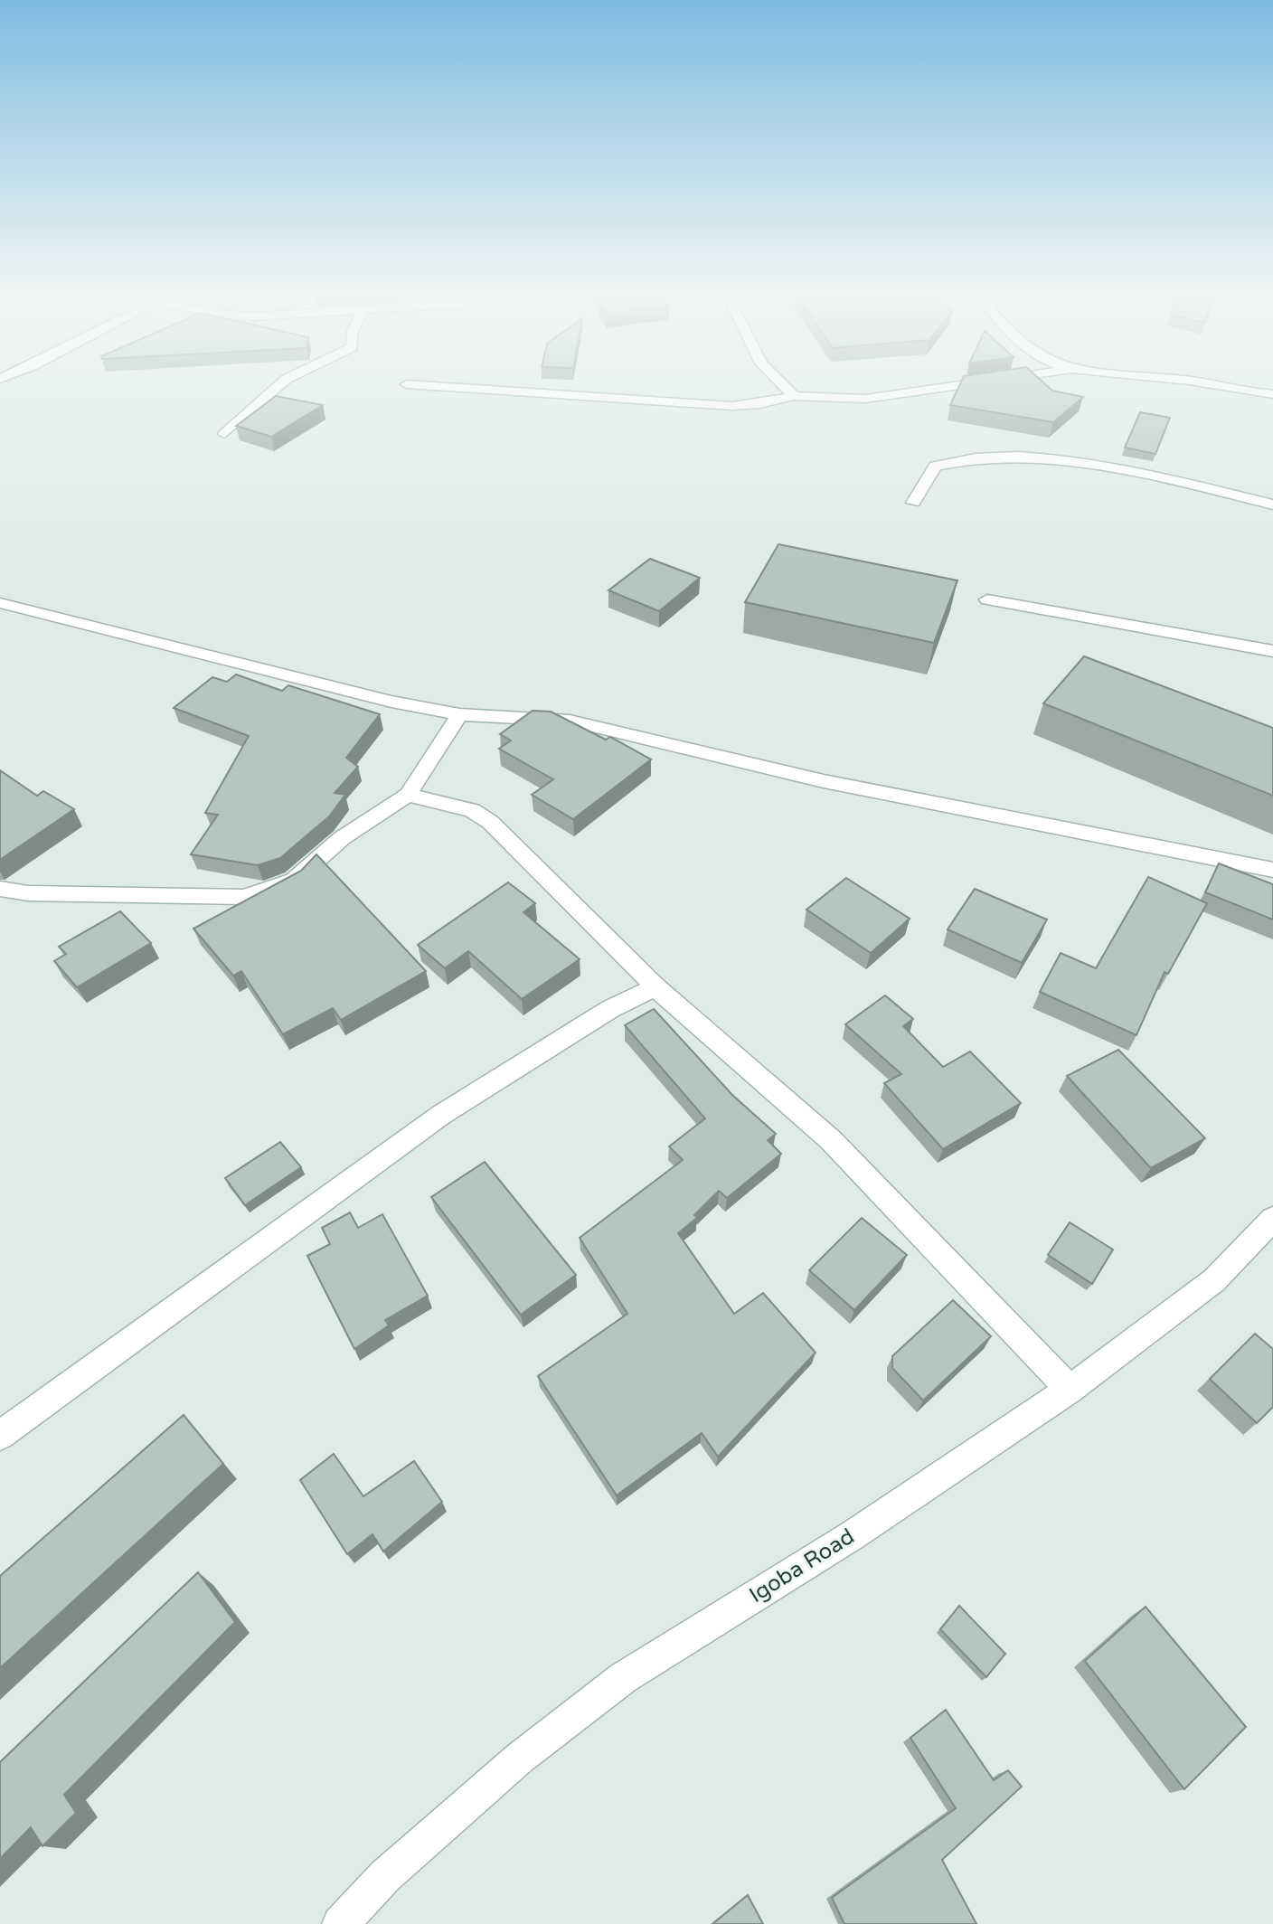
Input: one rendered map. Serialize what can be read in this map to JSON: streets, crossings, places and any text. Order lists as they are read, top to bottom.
{
  "streets": {
    "street": ["Igoba Road"]
  }
}
